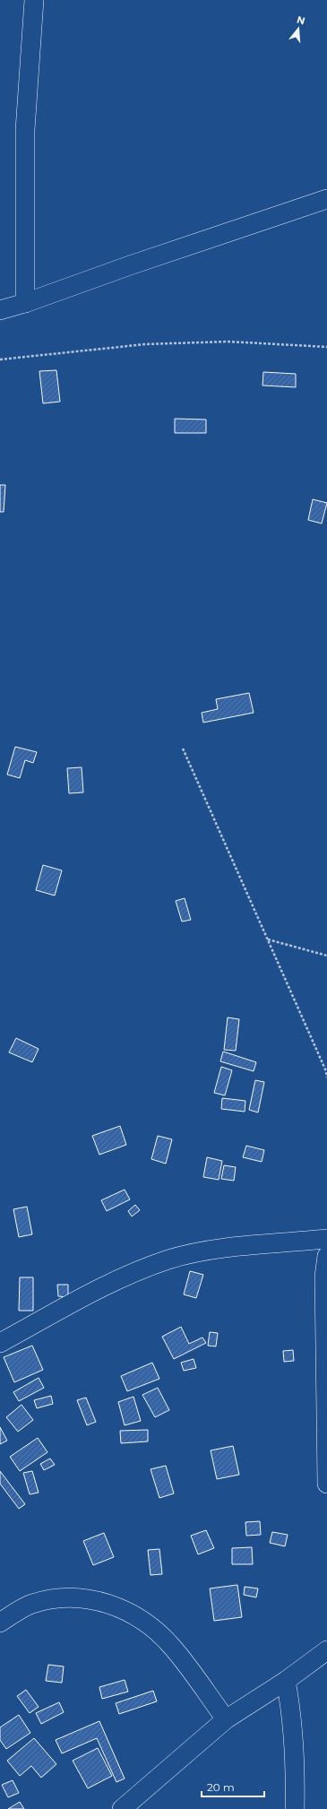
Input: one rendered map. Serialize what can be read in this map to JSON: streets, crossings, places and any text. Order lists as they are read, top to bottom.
{
  "scale_bar": "20 m",
  "north": "top"
}
